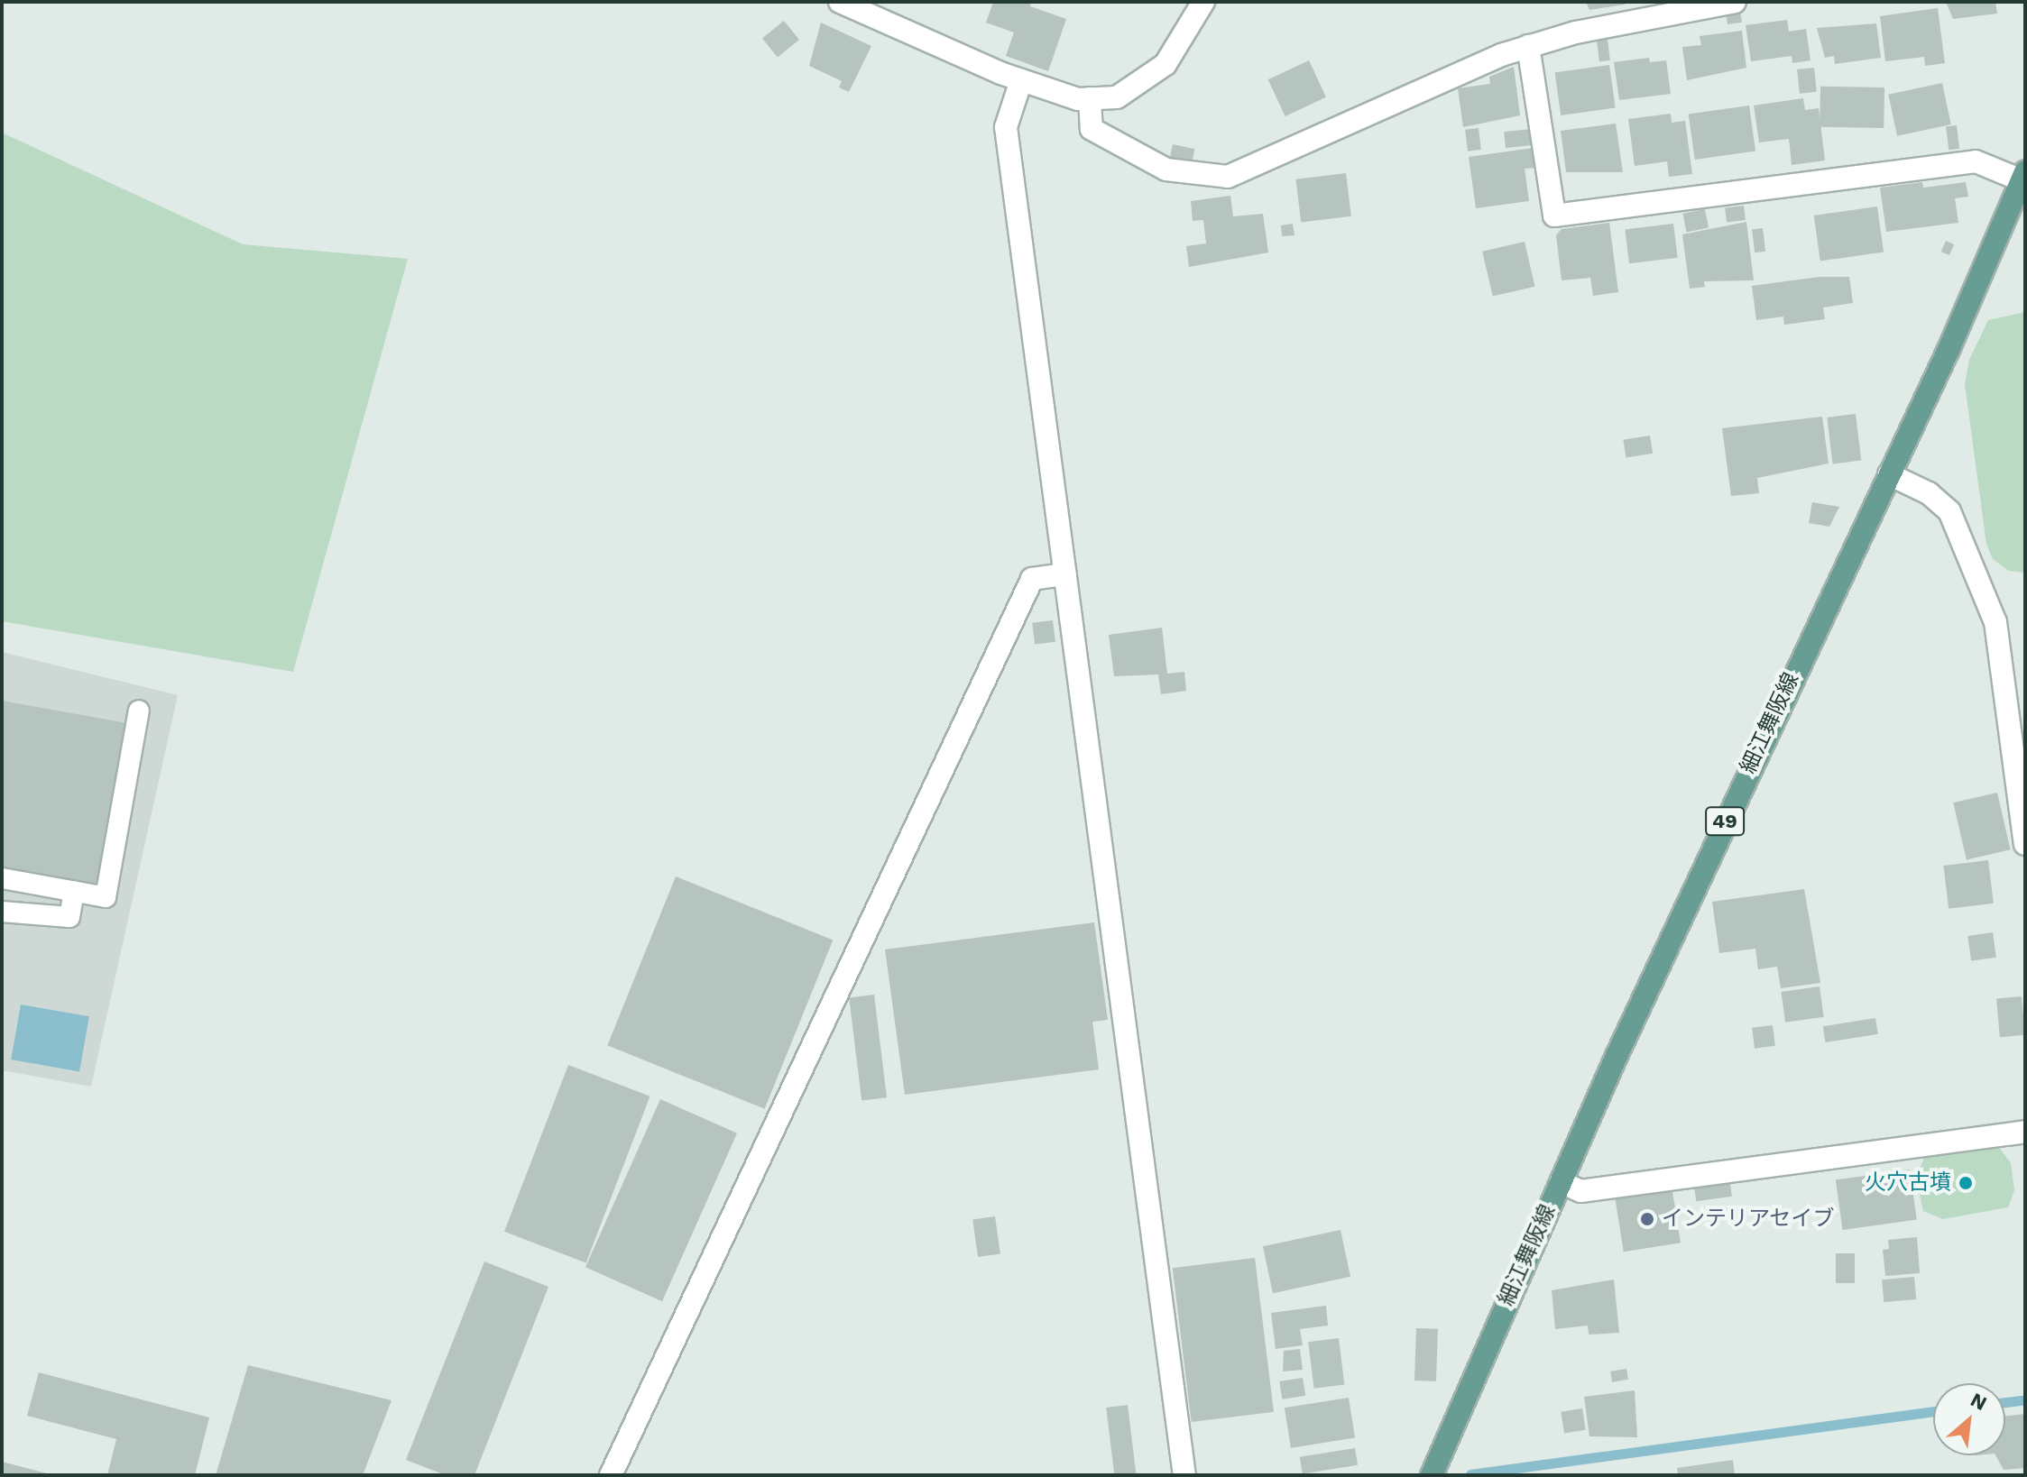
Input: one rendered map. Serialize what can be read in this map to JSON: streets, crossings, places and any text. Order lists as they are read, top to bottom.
{
  "streets": {
    "main road": ["細江舞阪線", "49"]
  },
  "places": ["火穴古墳", "インテリアセイブ"],
  "north": "top right"
}
